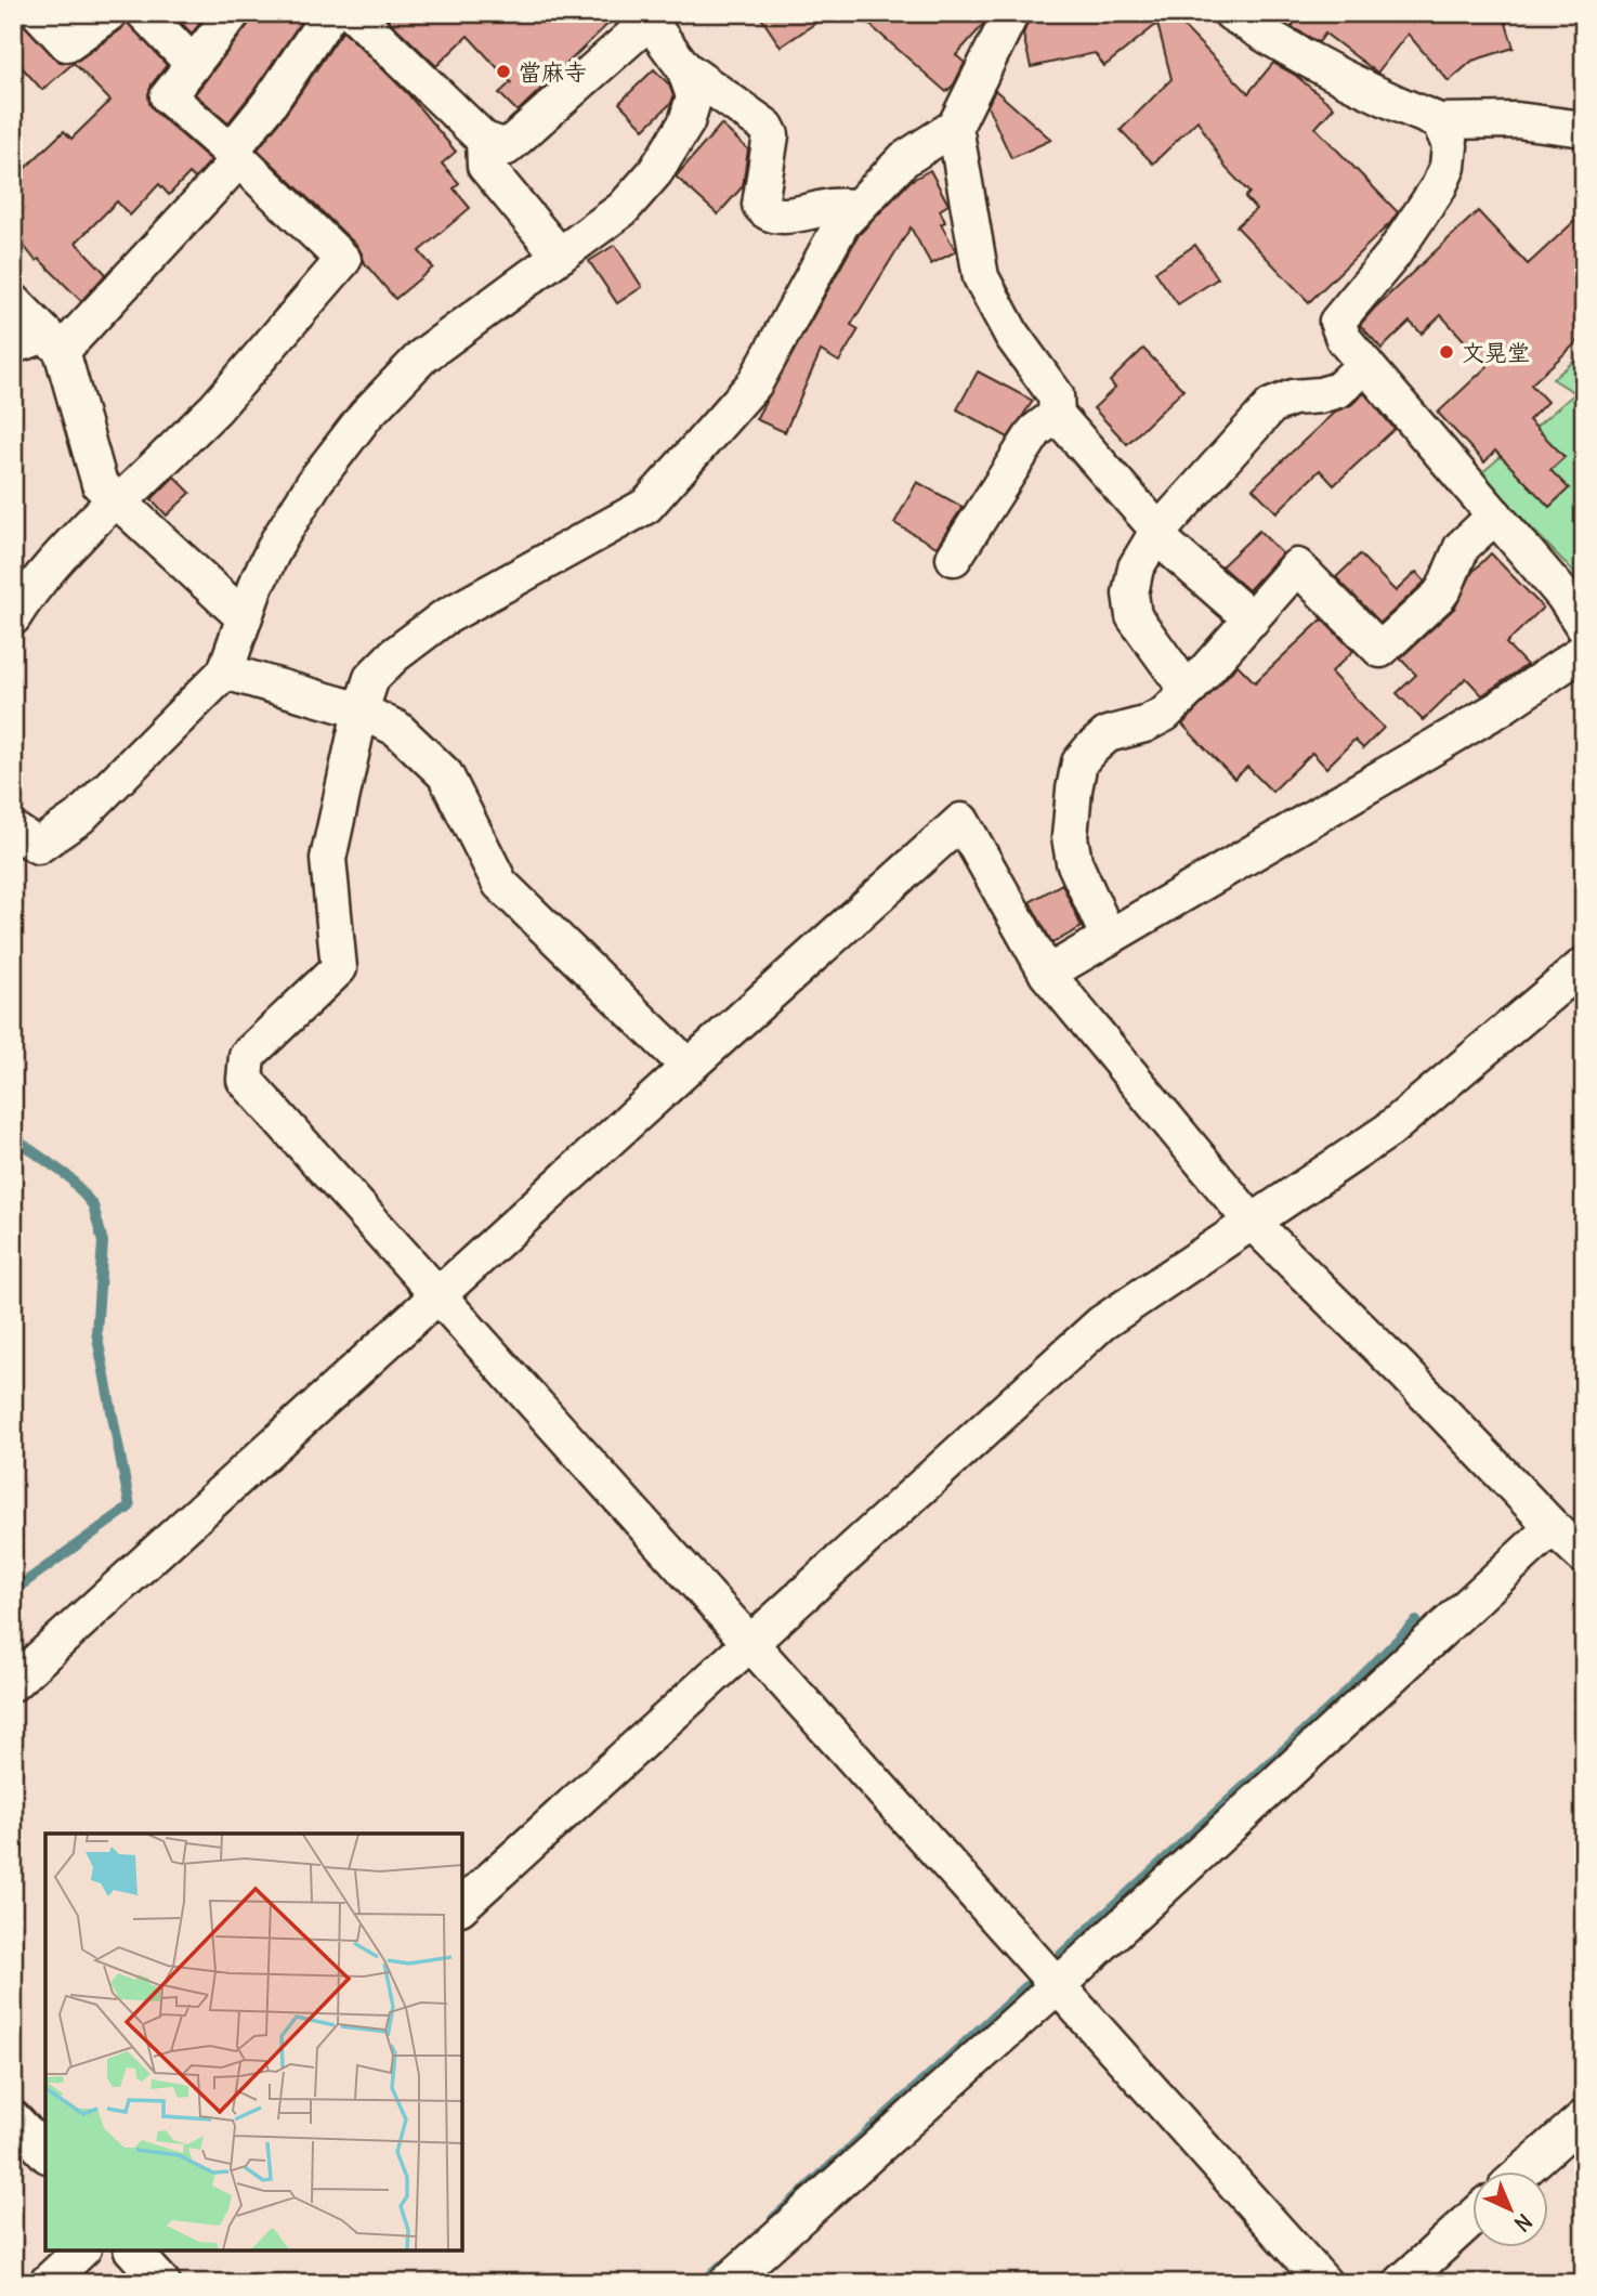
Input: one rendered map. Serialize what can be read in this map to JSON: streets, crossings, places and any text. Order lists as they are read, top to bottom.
{
  "places": ["當麻寺", "文晃堂"],
  "north": "bottom right"
}
